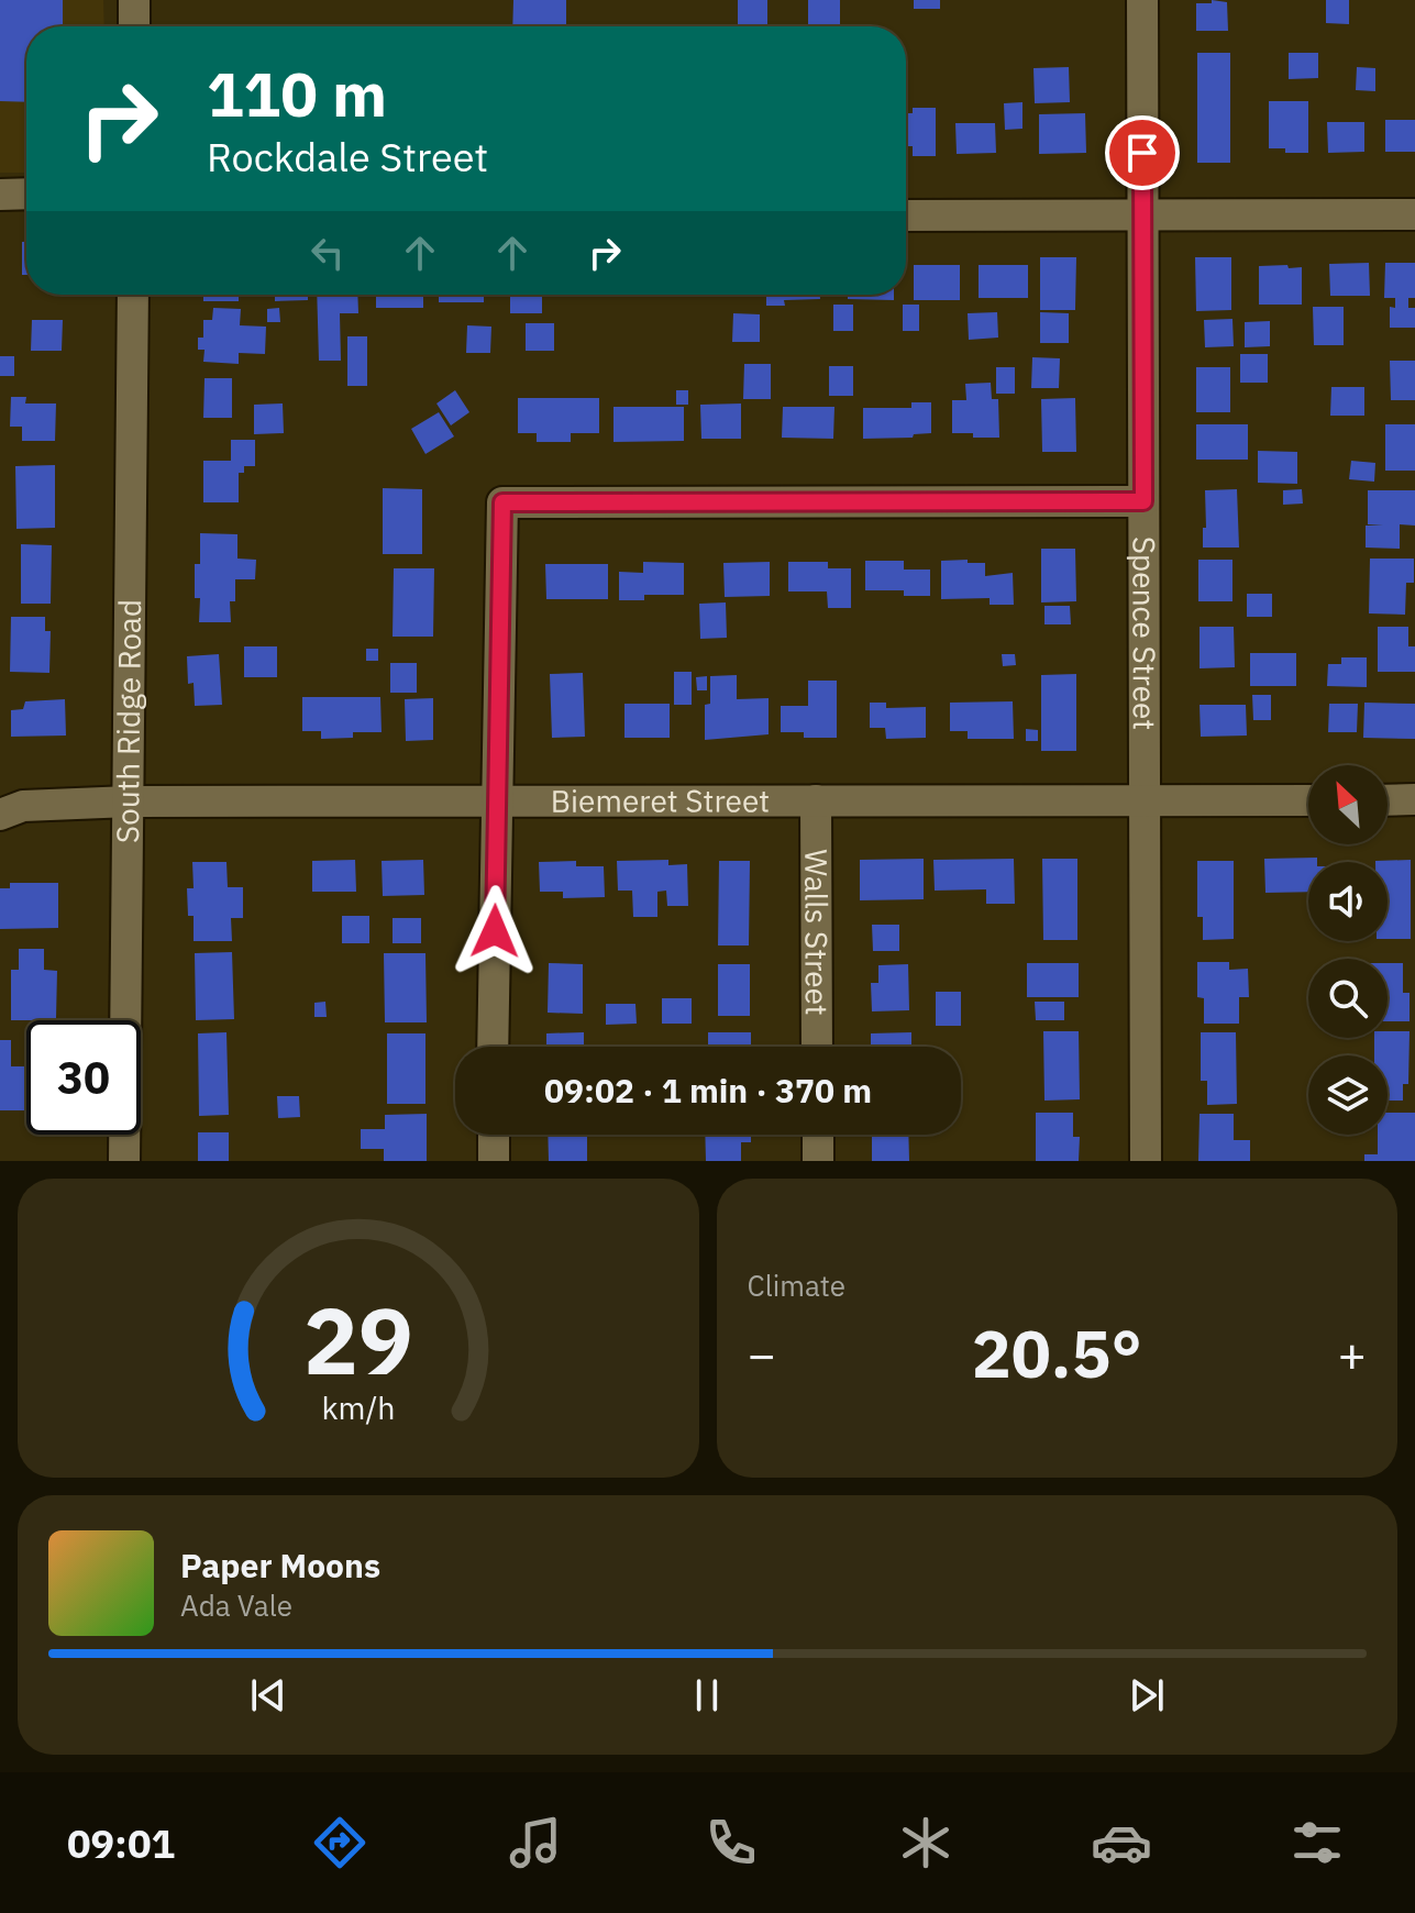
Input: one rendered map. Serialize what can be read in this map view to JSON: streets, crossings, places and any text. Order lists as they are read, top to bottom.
{
  "streets": {
    "street": [
      "Spence Street",
      "South Ridge Road",
      "Biemeret Street",
      "Walls Street"
    ]
  },
  "crossings": [
    ["Spence Street", "Biemeret Street"],
    ["South Ridge Road", "Biemeret Street"],
    ["Biemeret Street", "Walls Street"]
  ],
  "north": "top left",
  "page": {
    "turn": ["110 m", "Rockdale Street"],
    "limit": "30",
    "trip": "09:02 · 1 min · 370 m",
    "tile": "Climate",
    "heat": ["−", "20.5°", "+"],
    "song": ["Paper Moons", "Ada Vale"],
    "tabs": "09:01",
    "gauge": ["29", "km/h"]
  }
}
